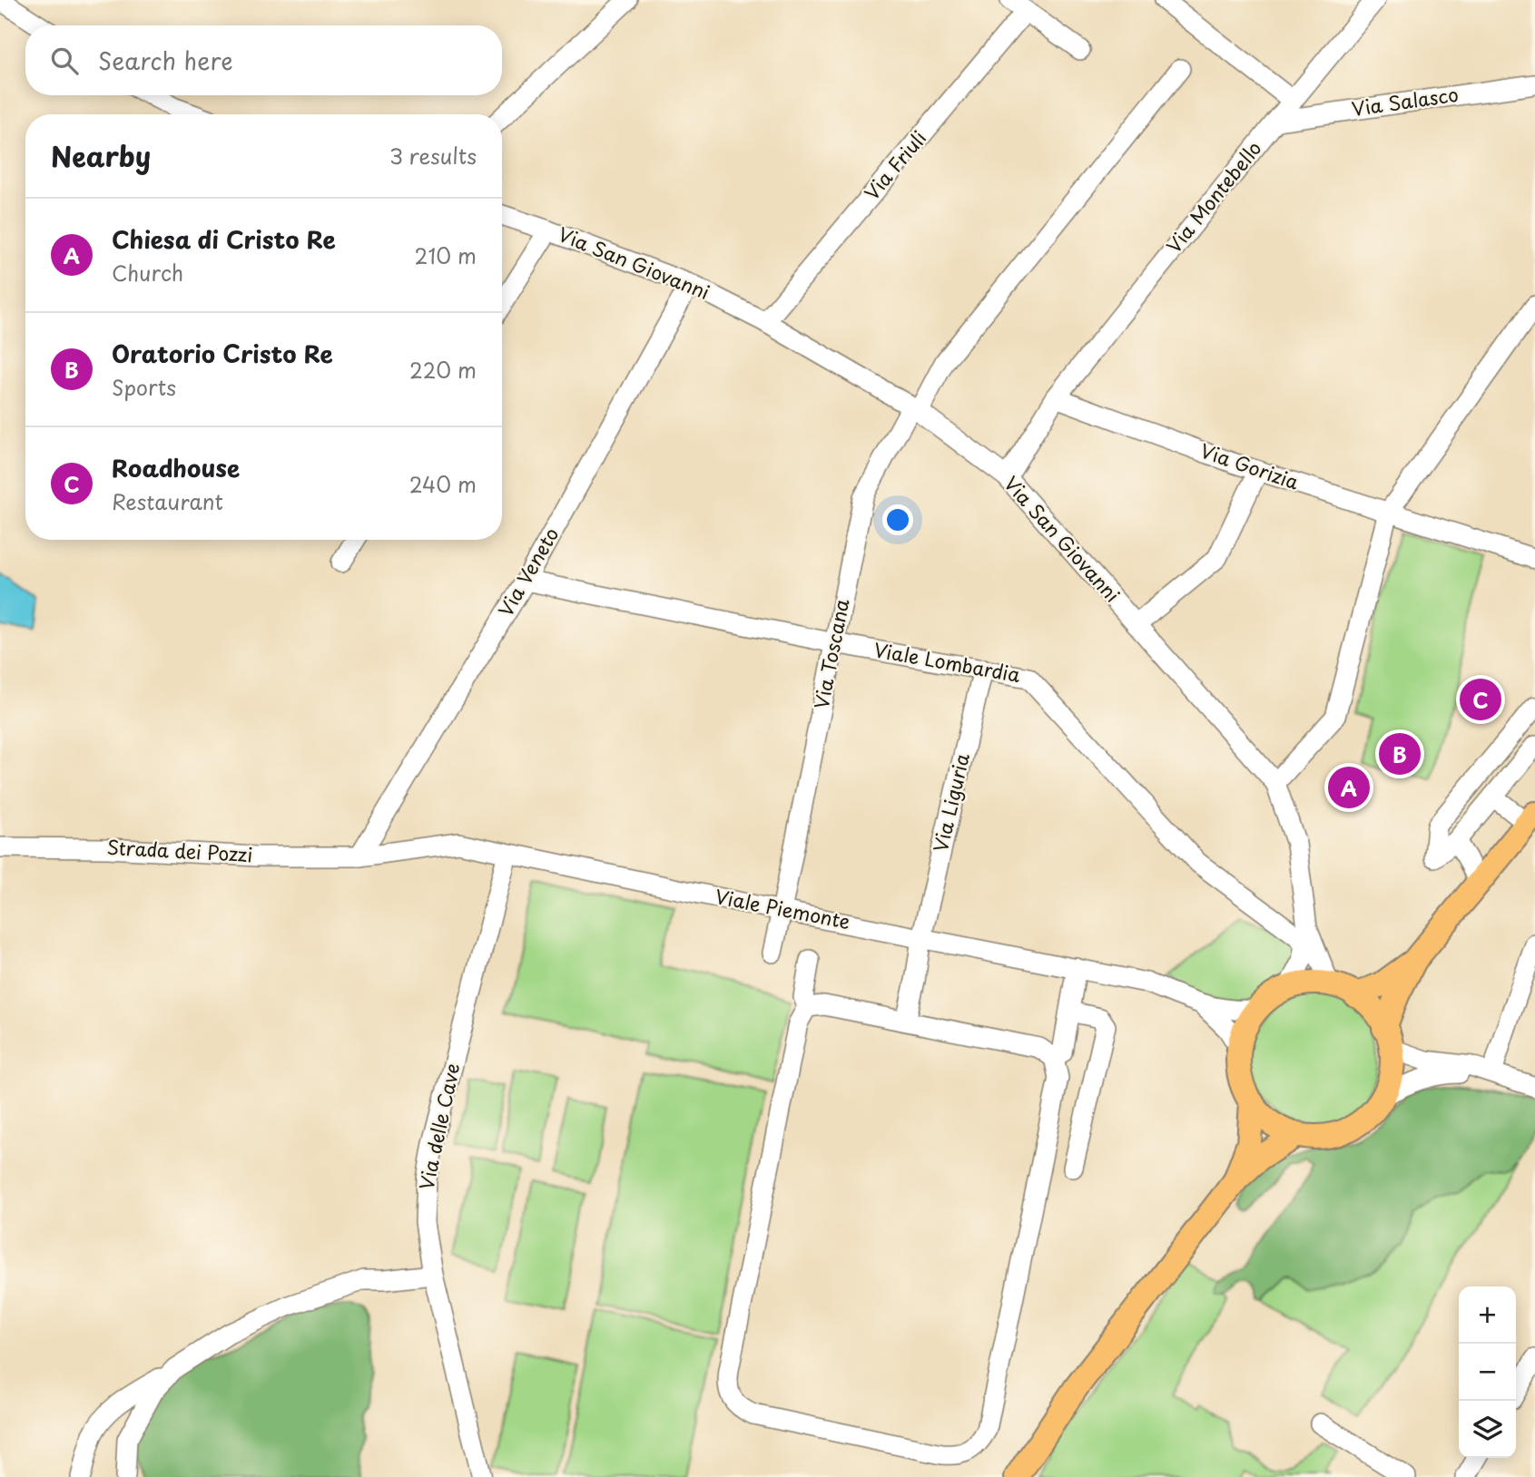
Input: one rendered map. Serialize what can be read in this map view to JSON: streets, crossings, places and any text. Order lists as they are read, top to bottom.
{
  "streets": {
    "street": [
      "Via Salasco",
      "Via Friuli",
      "Via Montebello",
      "Via San Giovanni",
      "Via Gorizia",
      "Via Veneto",
      "Via Toscana",
      "Viale Lombardia",
      "Via Liguria",
      "Strada dei Pozzi",
      "Viale Piemonte",
      "Via delle Cave"
    ]
  },
  "crossings": [
    ["Via Salasco", "Via Montebello"],
    ["Via Friuli", "Via San Giovanni"],
    ["Via Montebello", "Via Gorizia"],
    ["Via San Giovanni", "Via Veneto"],
    ["Via San Giovanni", "Via Toscana"],
    ["Via San Giovanni", "Viale Lombardia"],
    ["Via San Giovanni", "Viale Piemonte"],
    ["Via Veneto", "Viale Lombardia"],
    ["Via Veneto", "Strada dei Pozzi"],
    ["Via Veneto", "Viale Piemonte"],
    ["Via Toscana", "Viale Lombardia"],
    ["Via Toscana", "Viale Piemonte"],
    ["Viale Lombardia", "Via Liguria"],
    ["Via Liguria", "Viale Piemonte"],
    ["Strada dei Pozzi", "Viale Piemonte"],
    ["Viale Piemonte", "Via delle Cave"]
  ],
  "page": {
    "search": "Search here",
    "heading": ["Nearby", "3 results"],
    "list": [
      {
        "mark": "A",
        "name": "Chiesa di Cristo Re",
        "note": "Church",
        "value": "210 m"
      },
      {
        "mark": "B",
        "name": "Oratorio Cristo Re",
        "note": "Sports",
        "value": "220 m"
      },
      {
        "mark": "C",
        "name": "Roadhouse",
        "note": "Restaurant",
        "value": "240 m"
      }
    ],
    "pins": ["C", "B", "A"],
    "map_buttons": ["+", "−"]
  }
}
